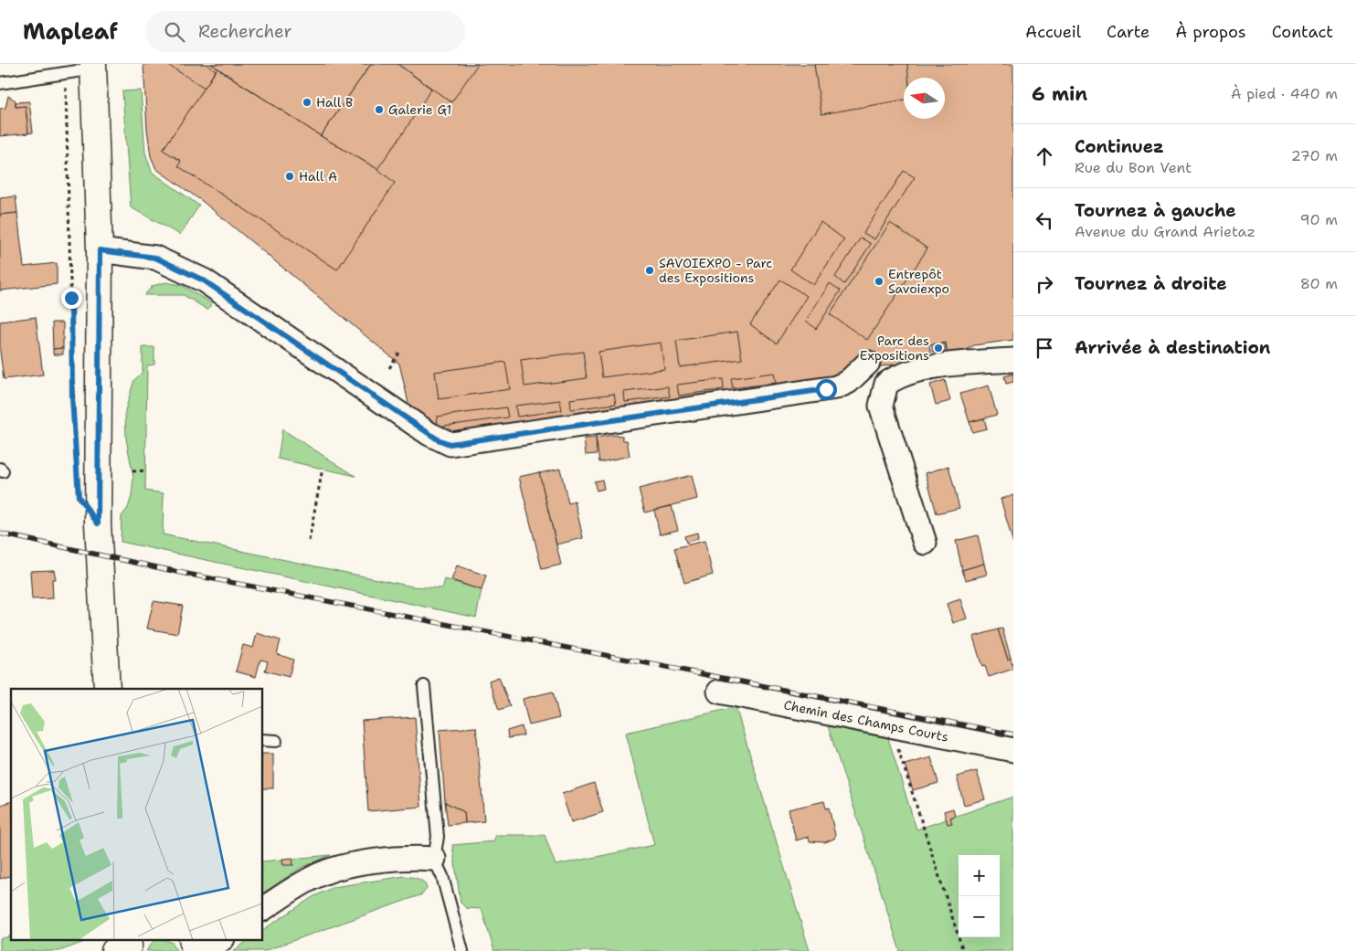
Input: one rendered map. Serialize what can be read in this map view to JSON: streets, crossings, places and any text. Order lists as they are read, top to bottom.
{
  "streets": {
    "street": ["Chemin des Champs Courts"]
  },
  "places": [
    "Hall B",
    "Galerie G1",
    "Hall A",
    "SAVOIEXPO - Parc des Expositions",
    "Entrepôt Savoiexpo",
    "Parc des Expositions"
  ],
  "north": "left",
  "page": {
    "header": "Mapleaf",
    "search": "Rechercher",
    "nav": [
      "Accueil",
      "Carte",
      "À propos",
      "Contact"
    ],
    "heading": ["6 min", "À pied · 440 m"],
    "list": [
      ["Continuez", "Rue du Bon Vent", "270 m"],
      ["Tournez à gauche", "Avenue du Grand Arietaz", "90 m"],
      ["Tournez à droite", "80 m"],
      "Arrivée à destination"
    ],
    "map_buttons": ["+", "−"]
  }
}
